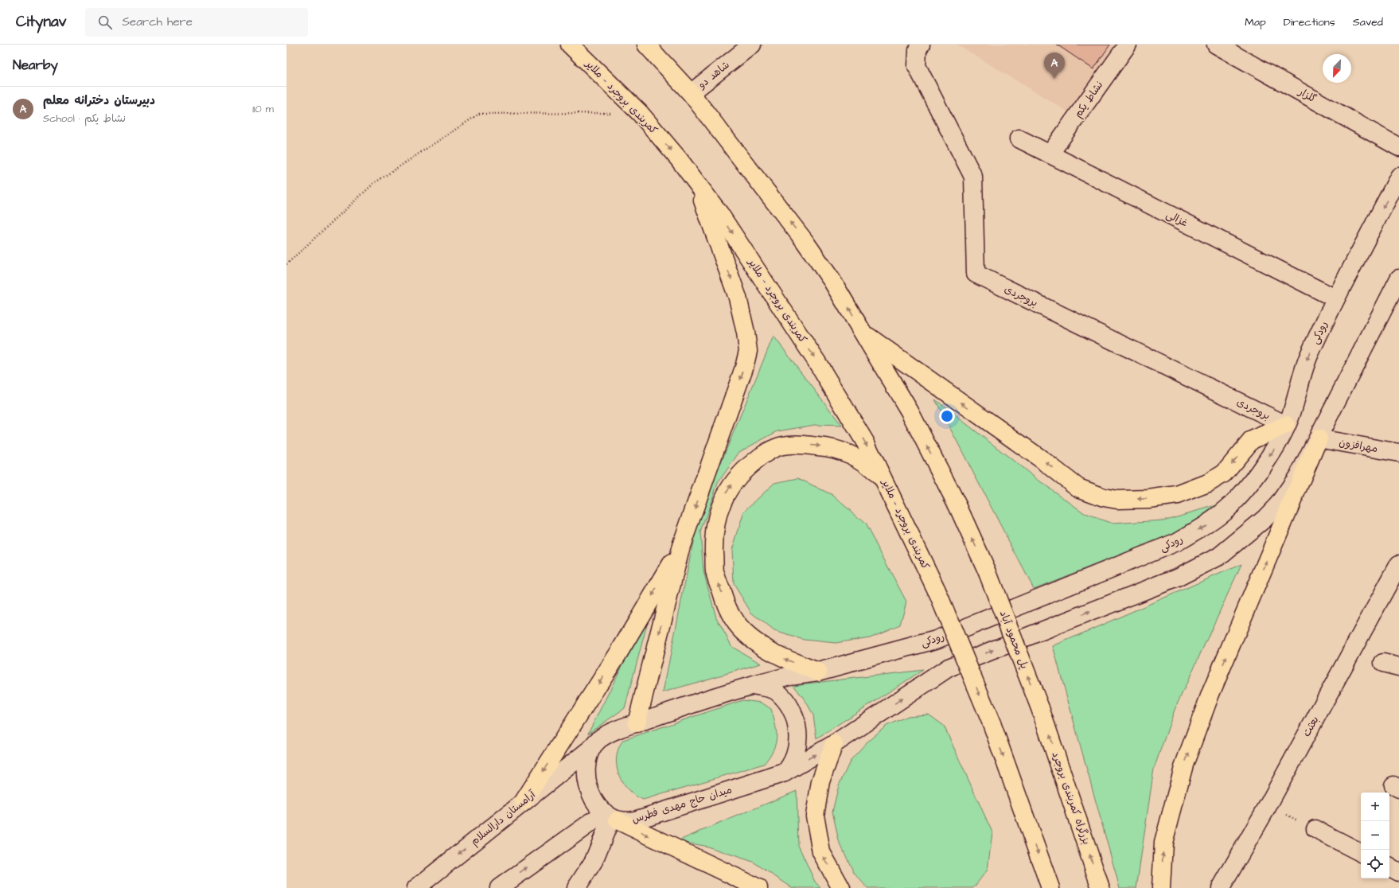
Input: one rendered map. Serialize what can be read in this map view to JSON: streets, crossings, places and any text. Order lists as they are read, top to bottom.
{
  "streets": {
    "highway": ["کمربندی بروجرد - ملایر", "پل محمود آباد", "بزرگراه کمربندی بروجرد"],
    "street": [
      "شاهد دو",
      "گلزار",
      "نشاط یکم",
      "غزالی",
      "بروجردی",
      "رودکی",
      "مهرافزون",
      "بعثت",
      "میدان حاج مهدی فطرس",
      "آرامستان دارالسلام"
    ]
  },
  "crossings": [
    ["نشاط یکم", "غزالی"],
    ["غزالی", "رودکی"],
    ["بروجردی", "رودکی"],
    ["پل محمود آباد", "بزرگراه کمربندی بروجرد"]
  ],
  "one_way": ["پل محمود آباد", "بزرگراه کمربندی بروجرد"],
  "north": "bottom left",
  "page": {
    "header": "Citynav",
    "search": "Search here",
    "nav": ["Map", "Directions", "Saved"],
    "heading": "Nearby",
    "pins": "A",
    "list": [
      {
        "mark": "A",
        "name": "دبیرستان دخترانه معلم",
        "note": "School · نشاط یکم",
        "value": "110 m"
      }
    ],
    "map_buttons": ["+", "−"]
  }
}
